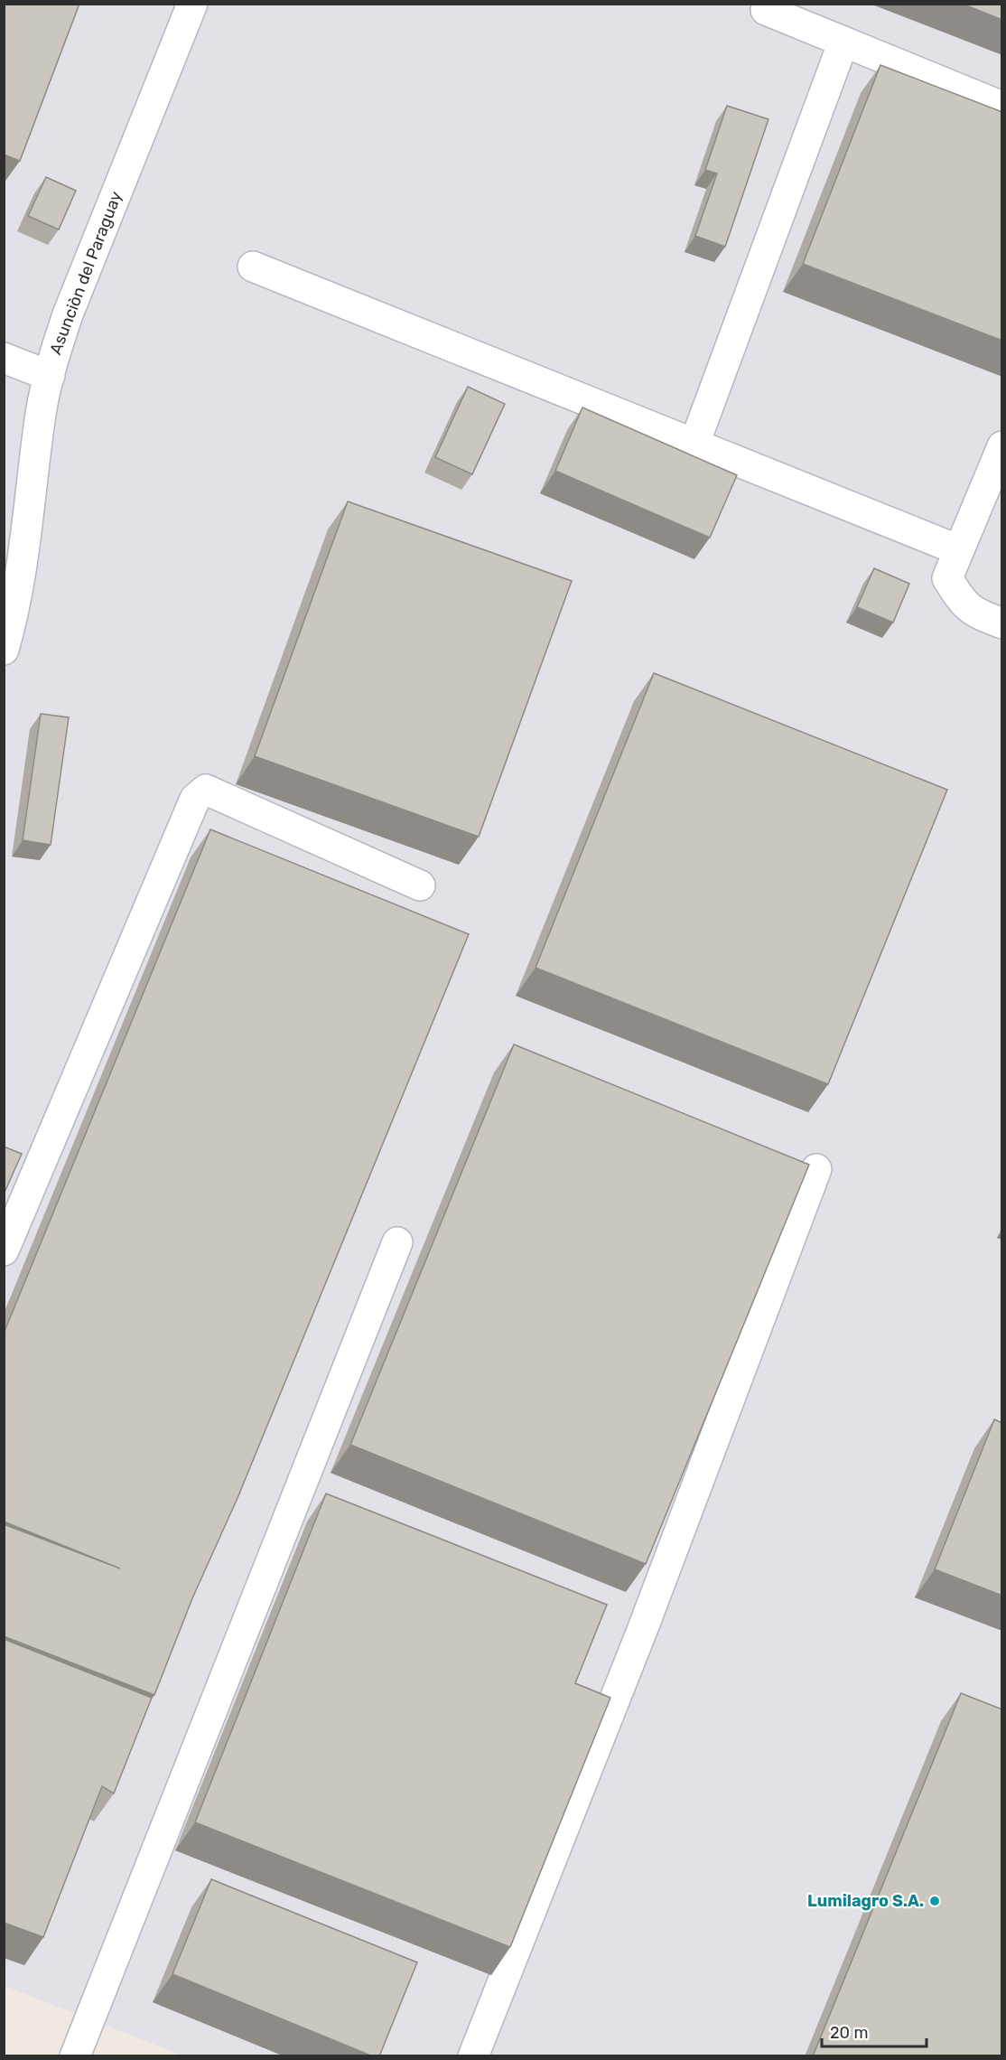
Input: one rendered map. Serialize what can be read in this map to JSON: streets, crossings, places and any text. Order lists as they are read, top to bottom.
{
  "streets": {
    "street": ["Asunciòn del Paraguay"]
  },
  "places": ["Lumilagro S.A."],
  "scale_bar": "20 m"
}
